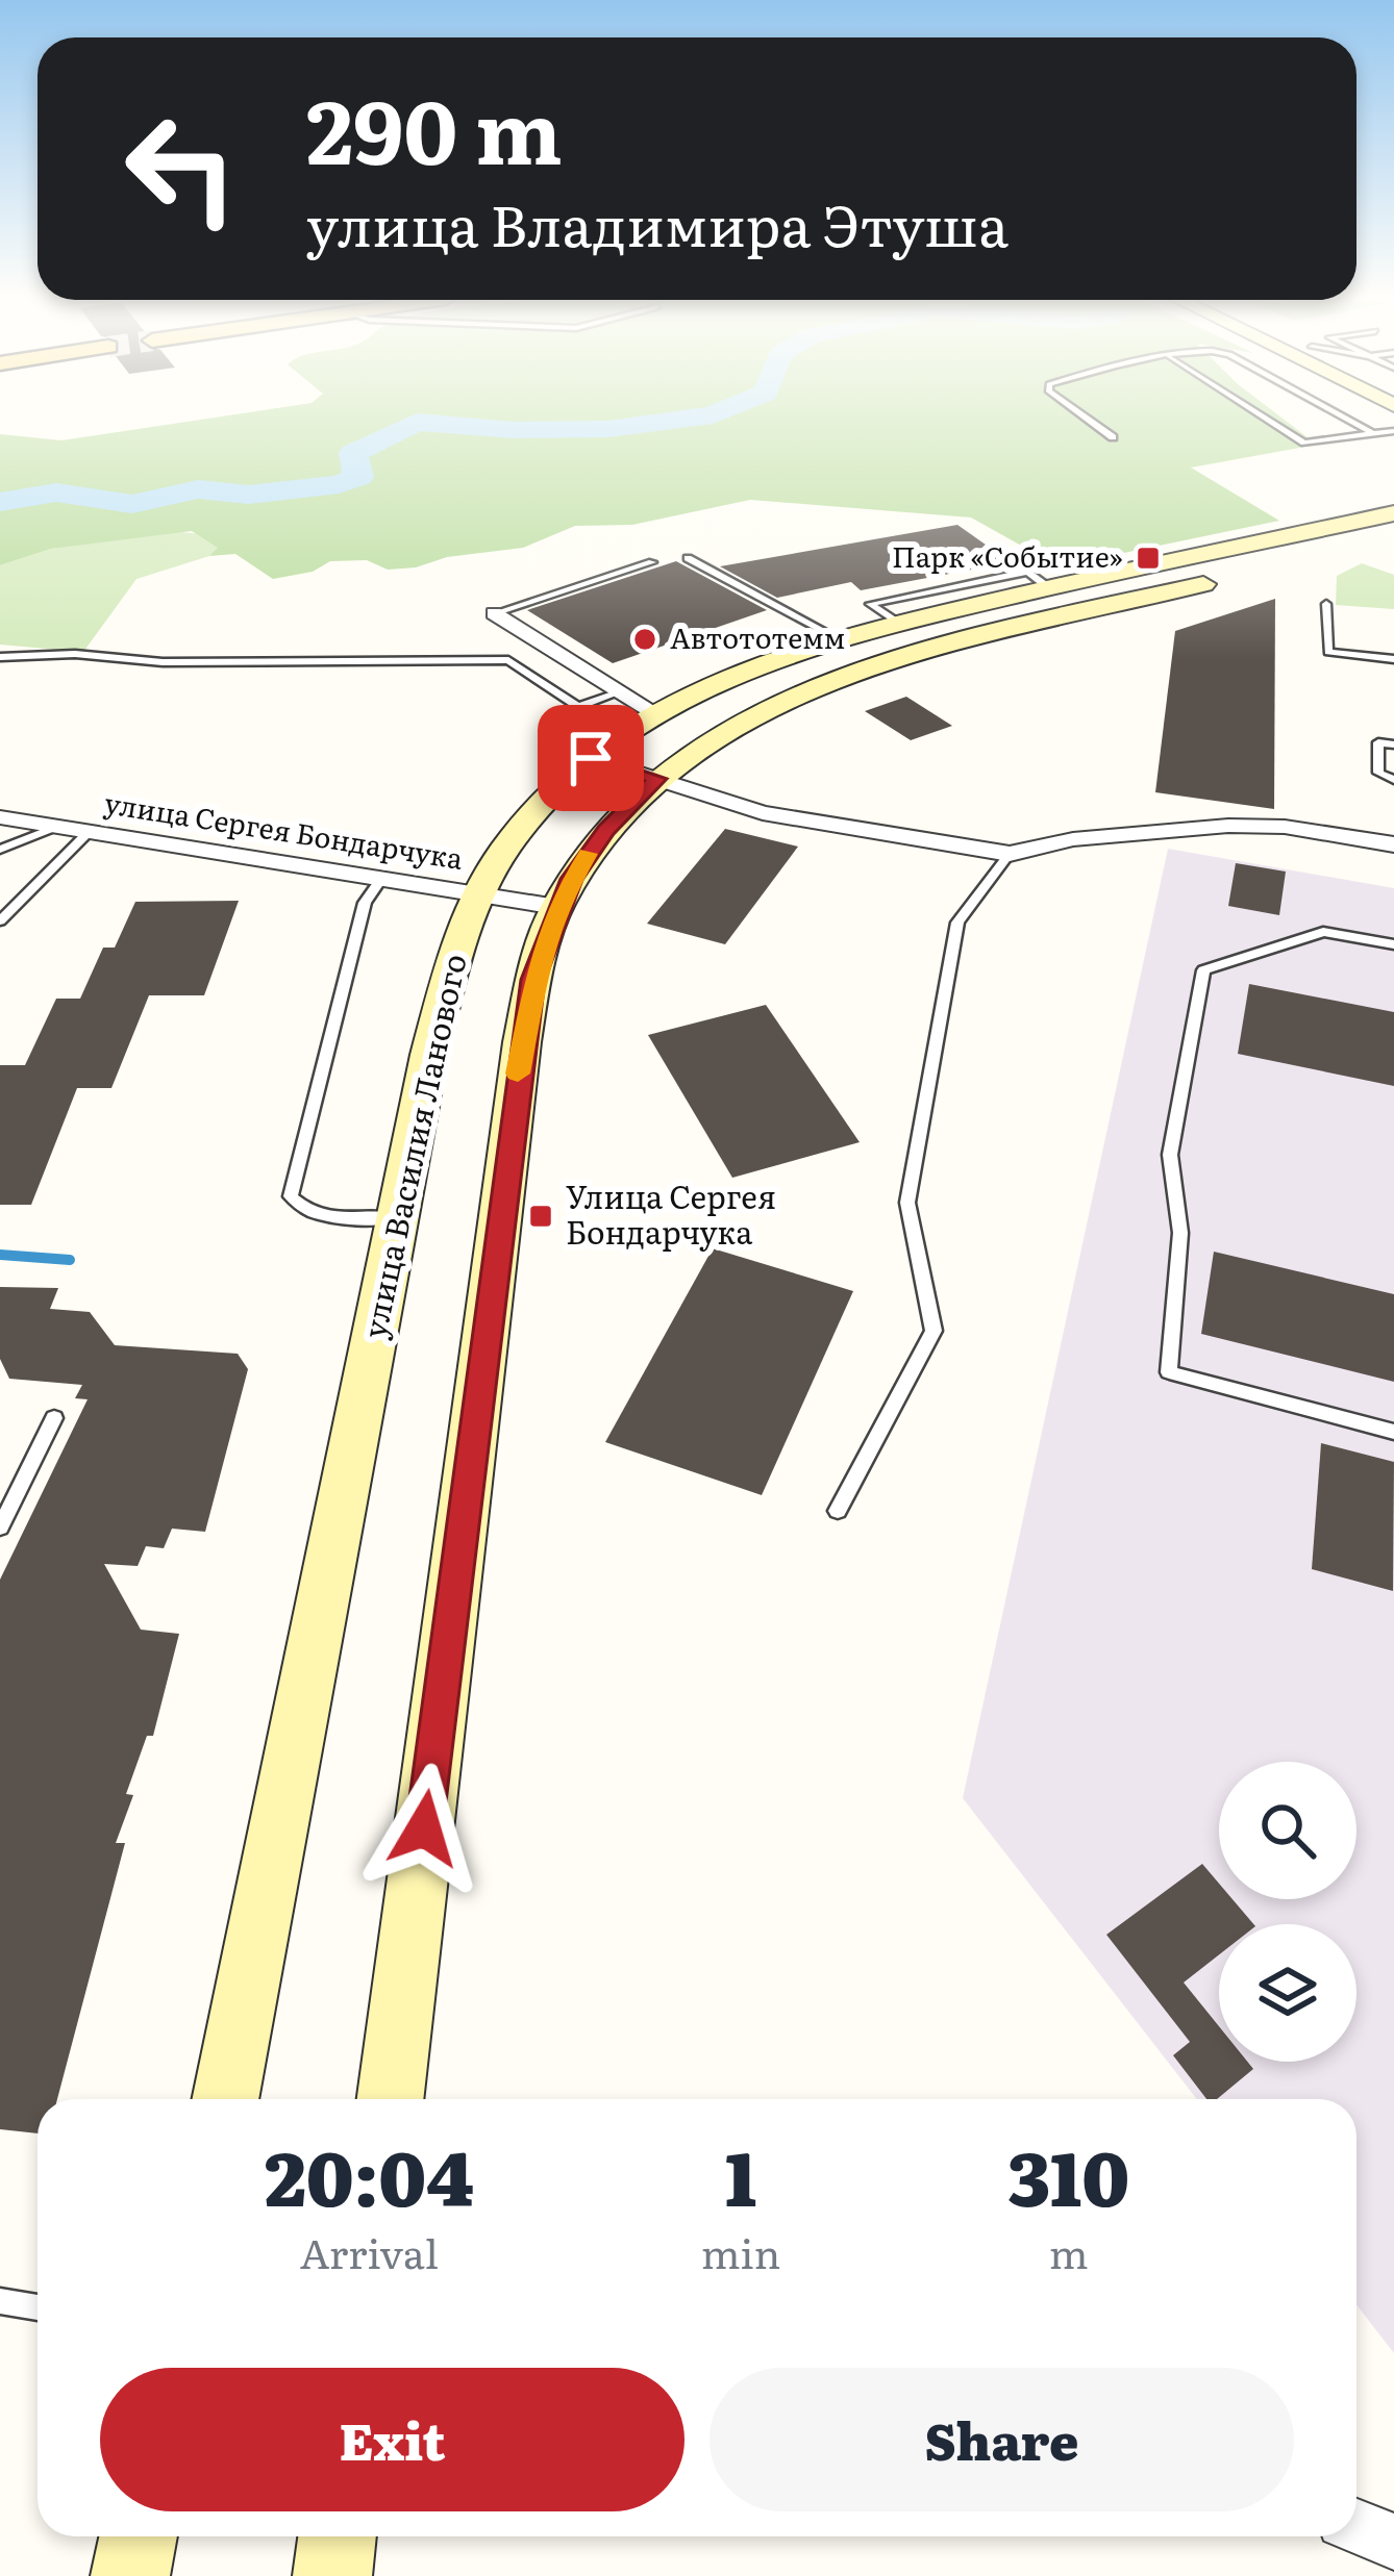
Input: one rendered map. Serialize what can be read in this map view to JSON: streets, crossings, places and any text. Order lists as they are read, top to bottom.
{
  "streets": {
    "street": ["улица Сергея Бондарчука", "улица Василия Ланового"]
  },
  "crossings": [
    ["улица Сергея Бондарчука", "улица Василия Ланового"]
  ],
  "places": {
    "transit": ["Парк «Событие»", "Улица Сергея Бондарчука"],
    "other": ["Автототемм"]
  },
  "page": {
    "turn": ["290 m", "улица Владимира Этуша"],
    "eta": [
      "20:04",
      "Arrival",
      "1",
      "min",
      "310",
      "m"
    ],
    "buttons": ["Exit", "Share"]
  }
}
